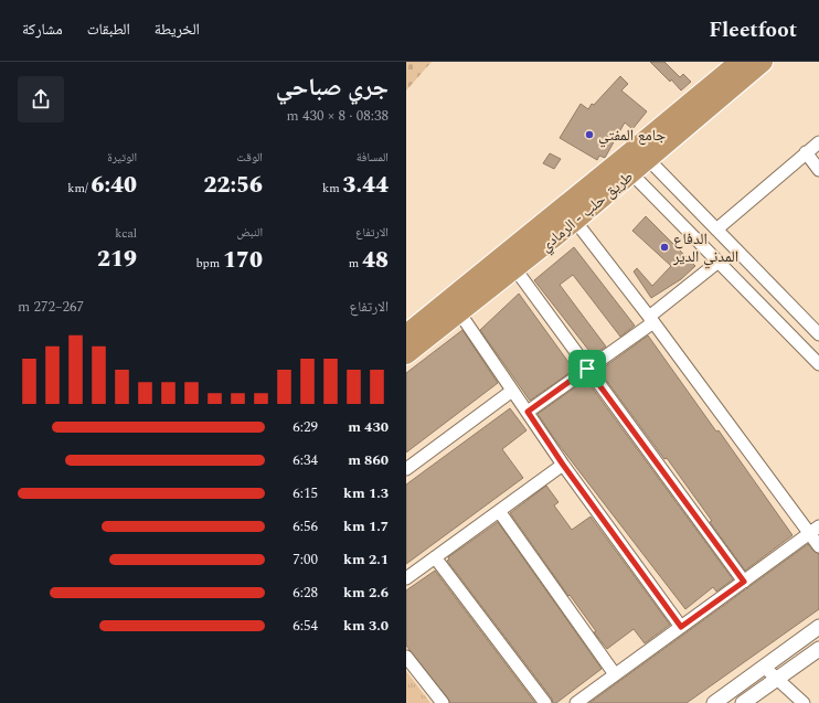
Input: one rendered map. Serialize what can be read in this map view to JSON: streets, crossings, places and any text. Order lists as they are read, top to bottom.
{
  "streets": {
    "highway": ["طريق حلب - الرمادي"]
  },
  "places": ["جامع المفتي", "الدفاع المدني الدير"],
  "page": {
    "header": "Fleetfoot",
    "nav": ["الخريطة", "الطبقات", "مشاركة"],
    "heading": ["جري صباحي", "08:38 · 8 × 430 m"],
    "stats": [
      ["المسافة", "3.44 km"],
      ["الوقت", "22:56"],
      ["الوتيرة", "6:40 /km"],
      ["الارتفاع", "48 m"],
      ["النبض", "170 bpm"],
      ["kcal", "219"]
    ],
    "chart": ["الارتفاع", "267–272 m"],
    "list": [
      {
        "name": "430 m",
        "note": "6:29"
      },
      {
        "name": "860 m",
        "note": "6:34"
      },
      {
        "name": "1.3 km",
        "note": "6:15"
      },
      {
        "name": "1.7 km",
        "note": "6:56"
      },
      {
        "name": "2.1 km",
        "note": "7:00"
      },
      {
        "name": "2.6 km",
        "note": "6:28"
      },
      {
        "name": "3.0 km",
        "note": "6:54"
      }
    ]
  }
}
